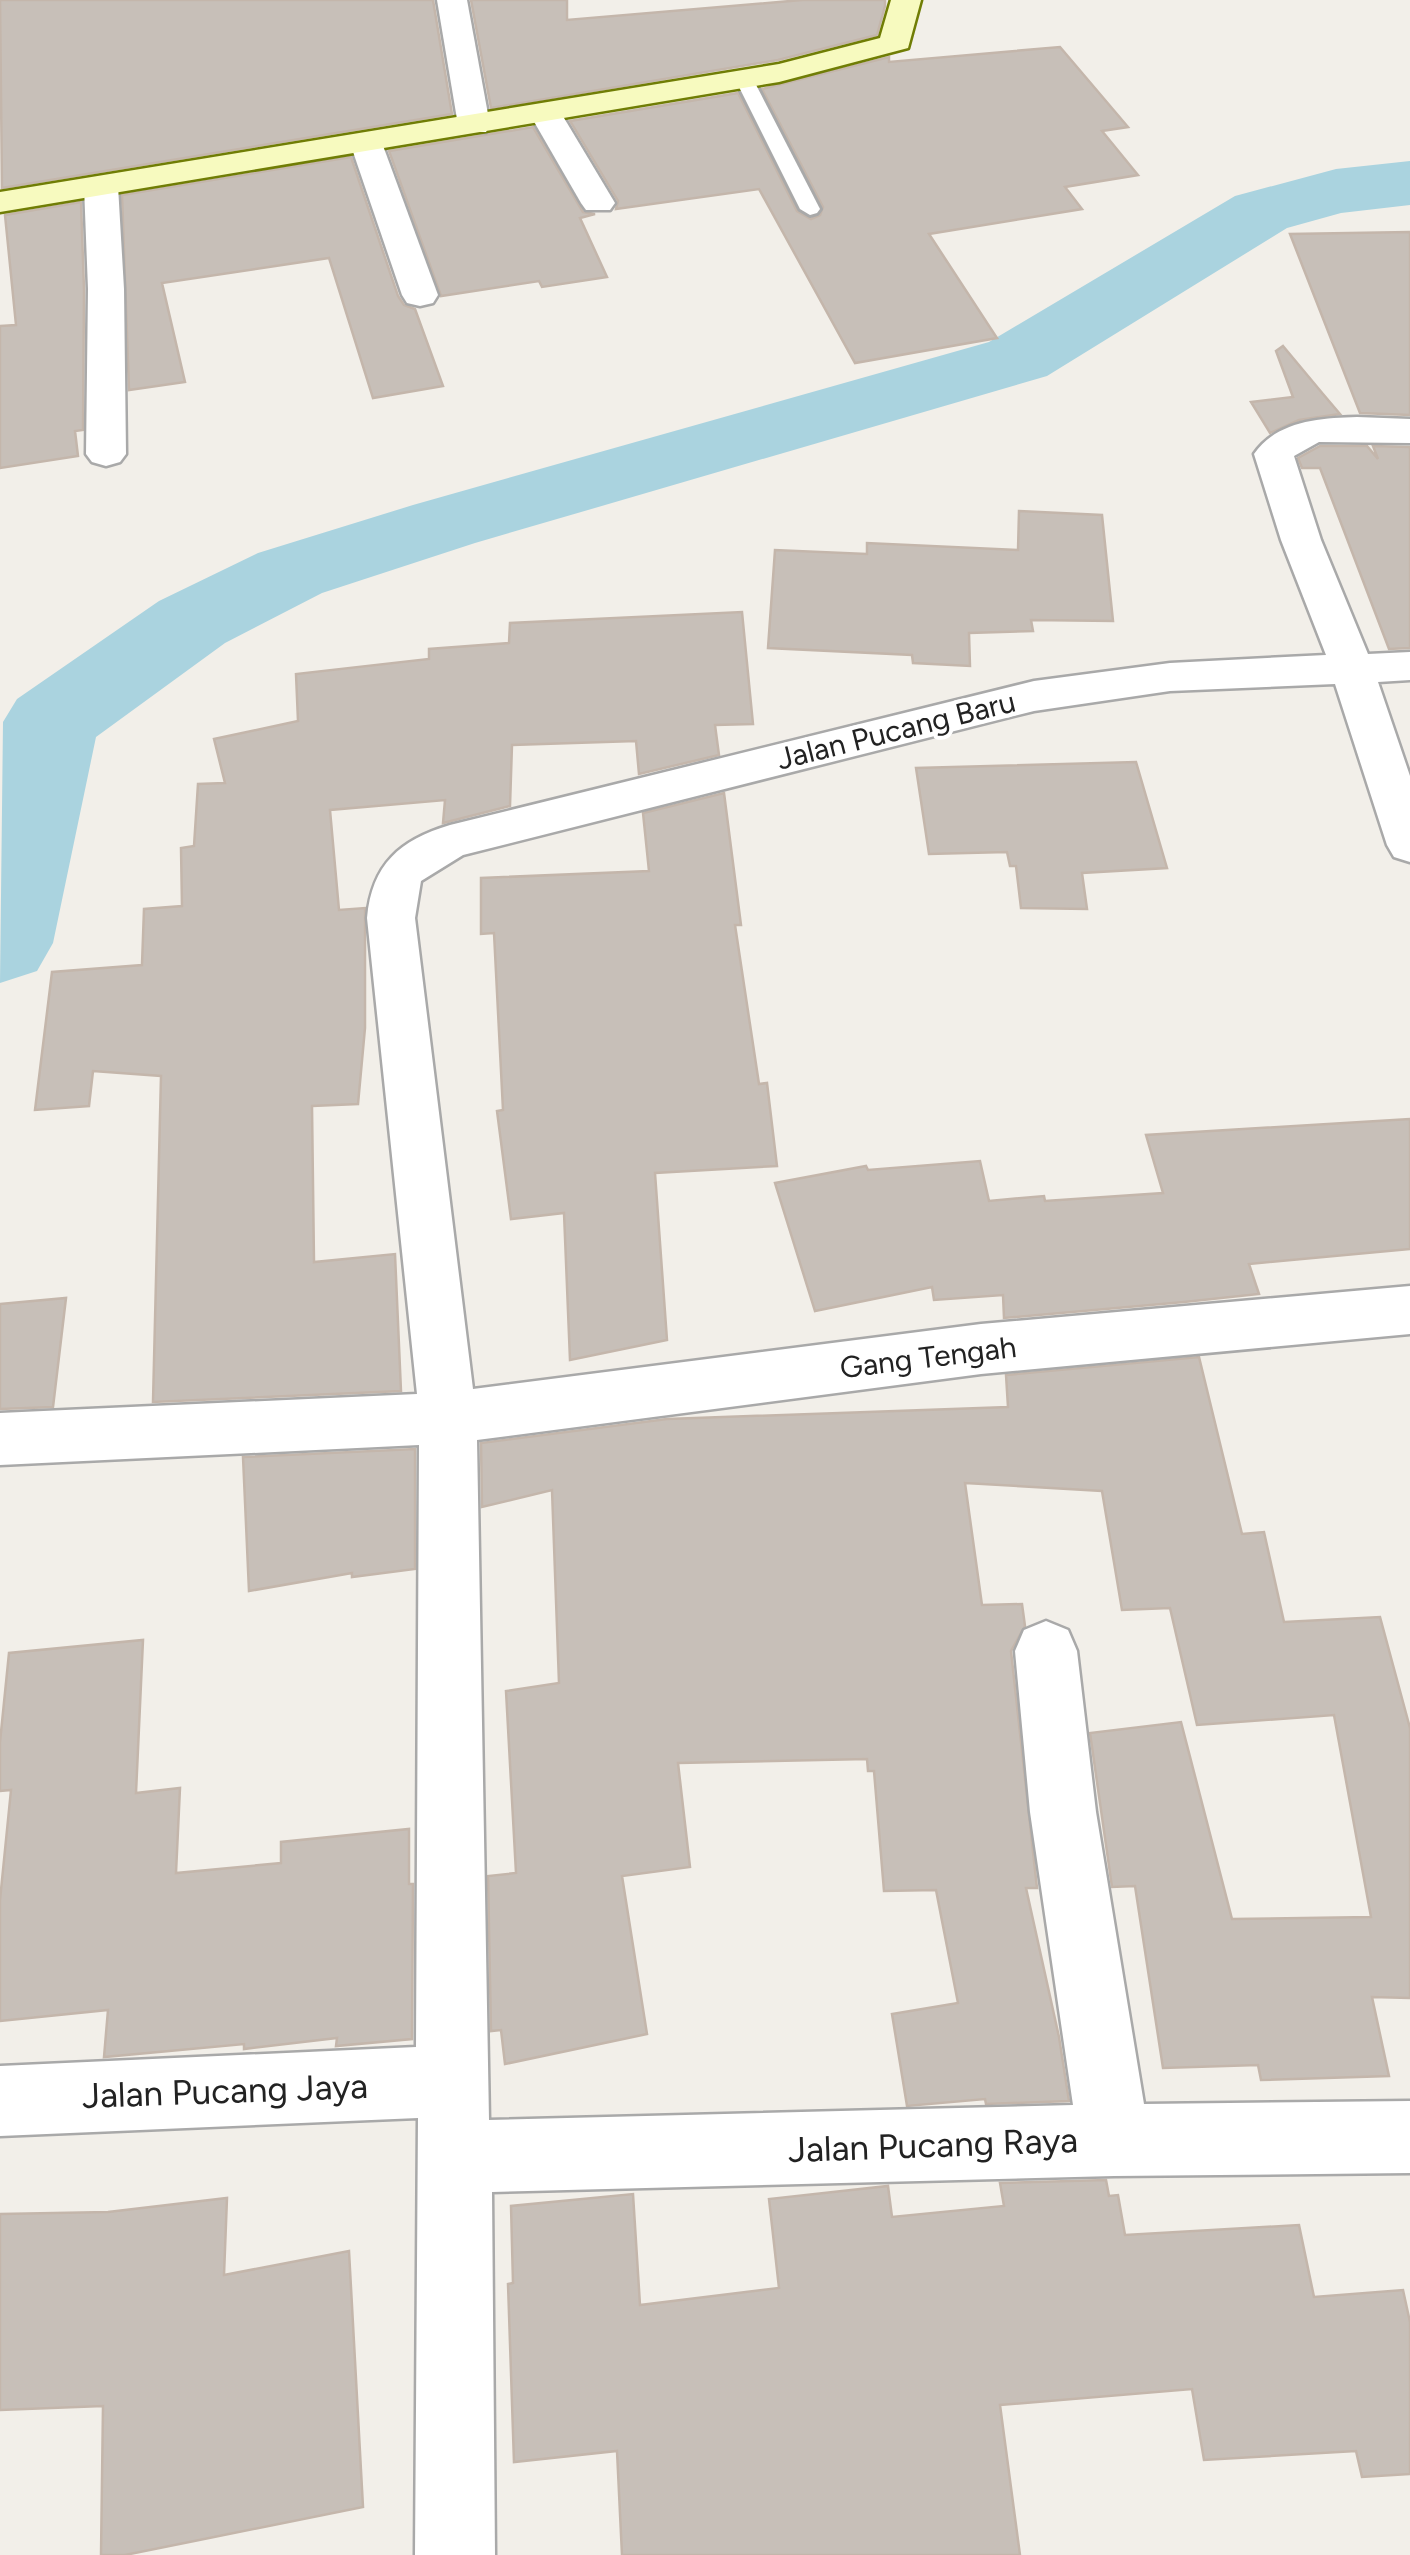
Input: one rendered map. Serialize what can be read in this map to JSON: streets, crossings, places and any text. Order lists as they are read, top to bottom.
{
  "streets": {
    "street": [
      "Jalan Pucang Baru",
      "Gang Tengah",
      "Jalan Pucang Jaya",
      "Jalan Pucang Raya"
    ]
  },
  "crossings": [
    ["Jalan Pucang Baru", "Gang Tengah"]
  ]
}
